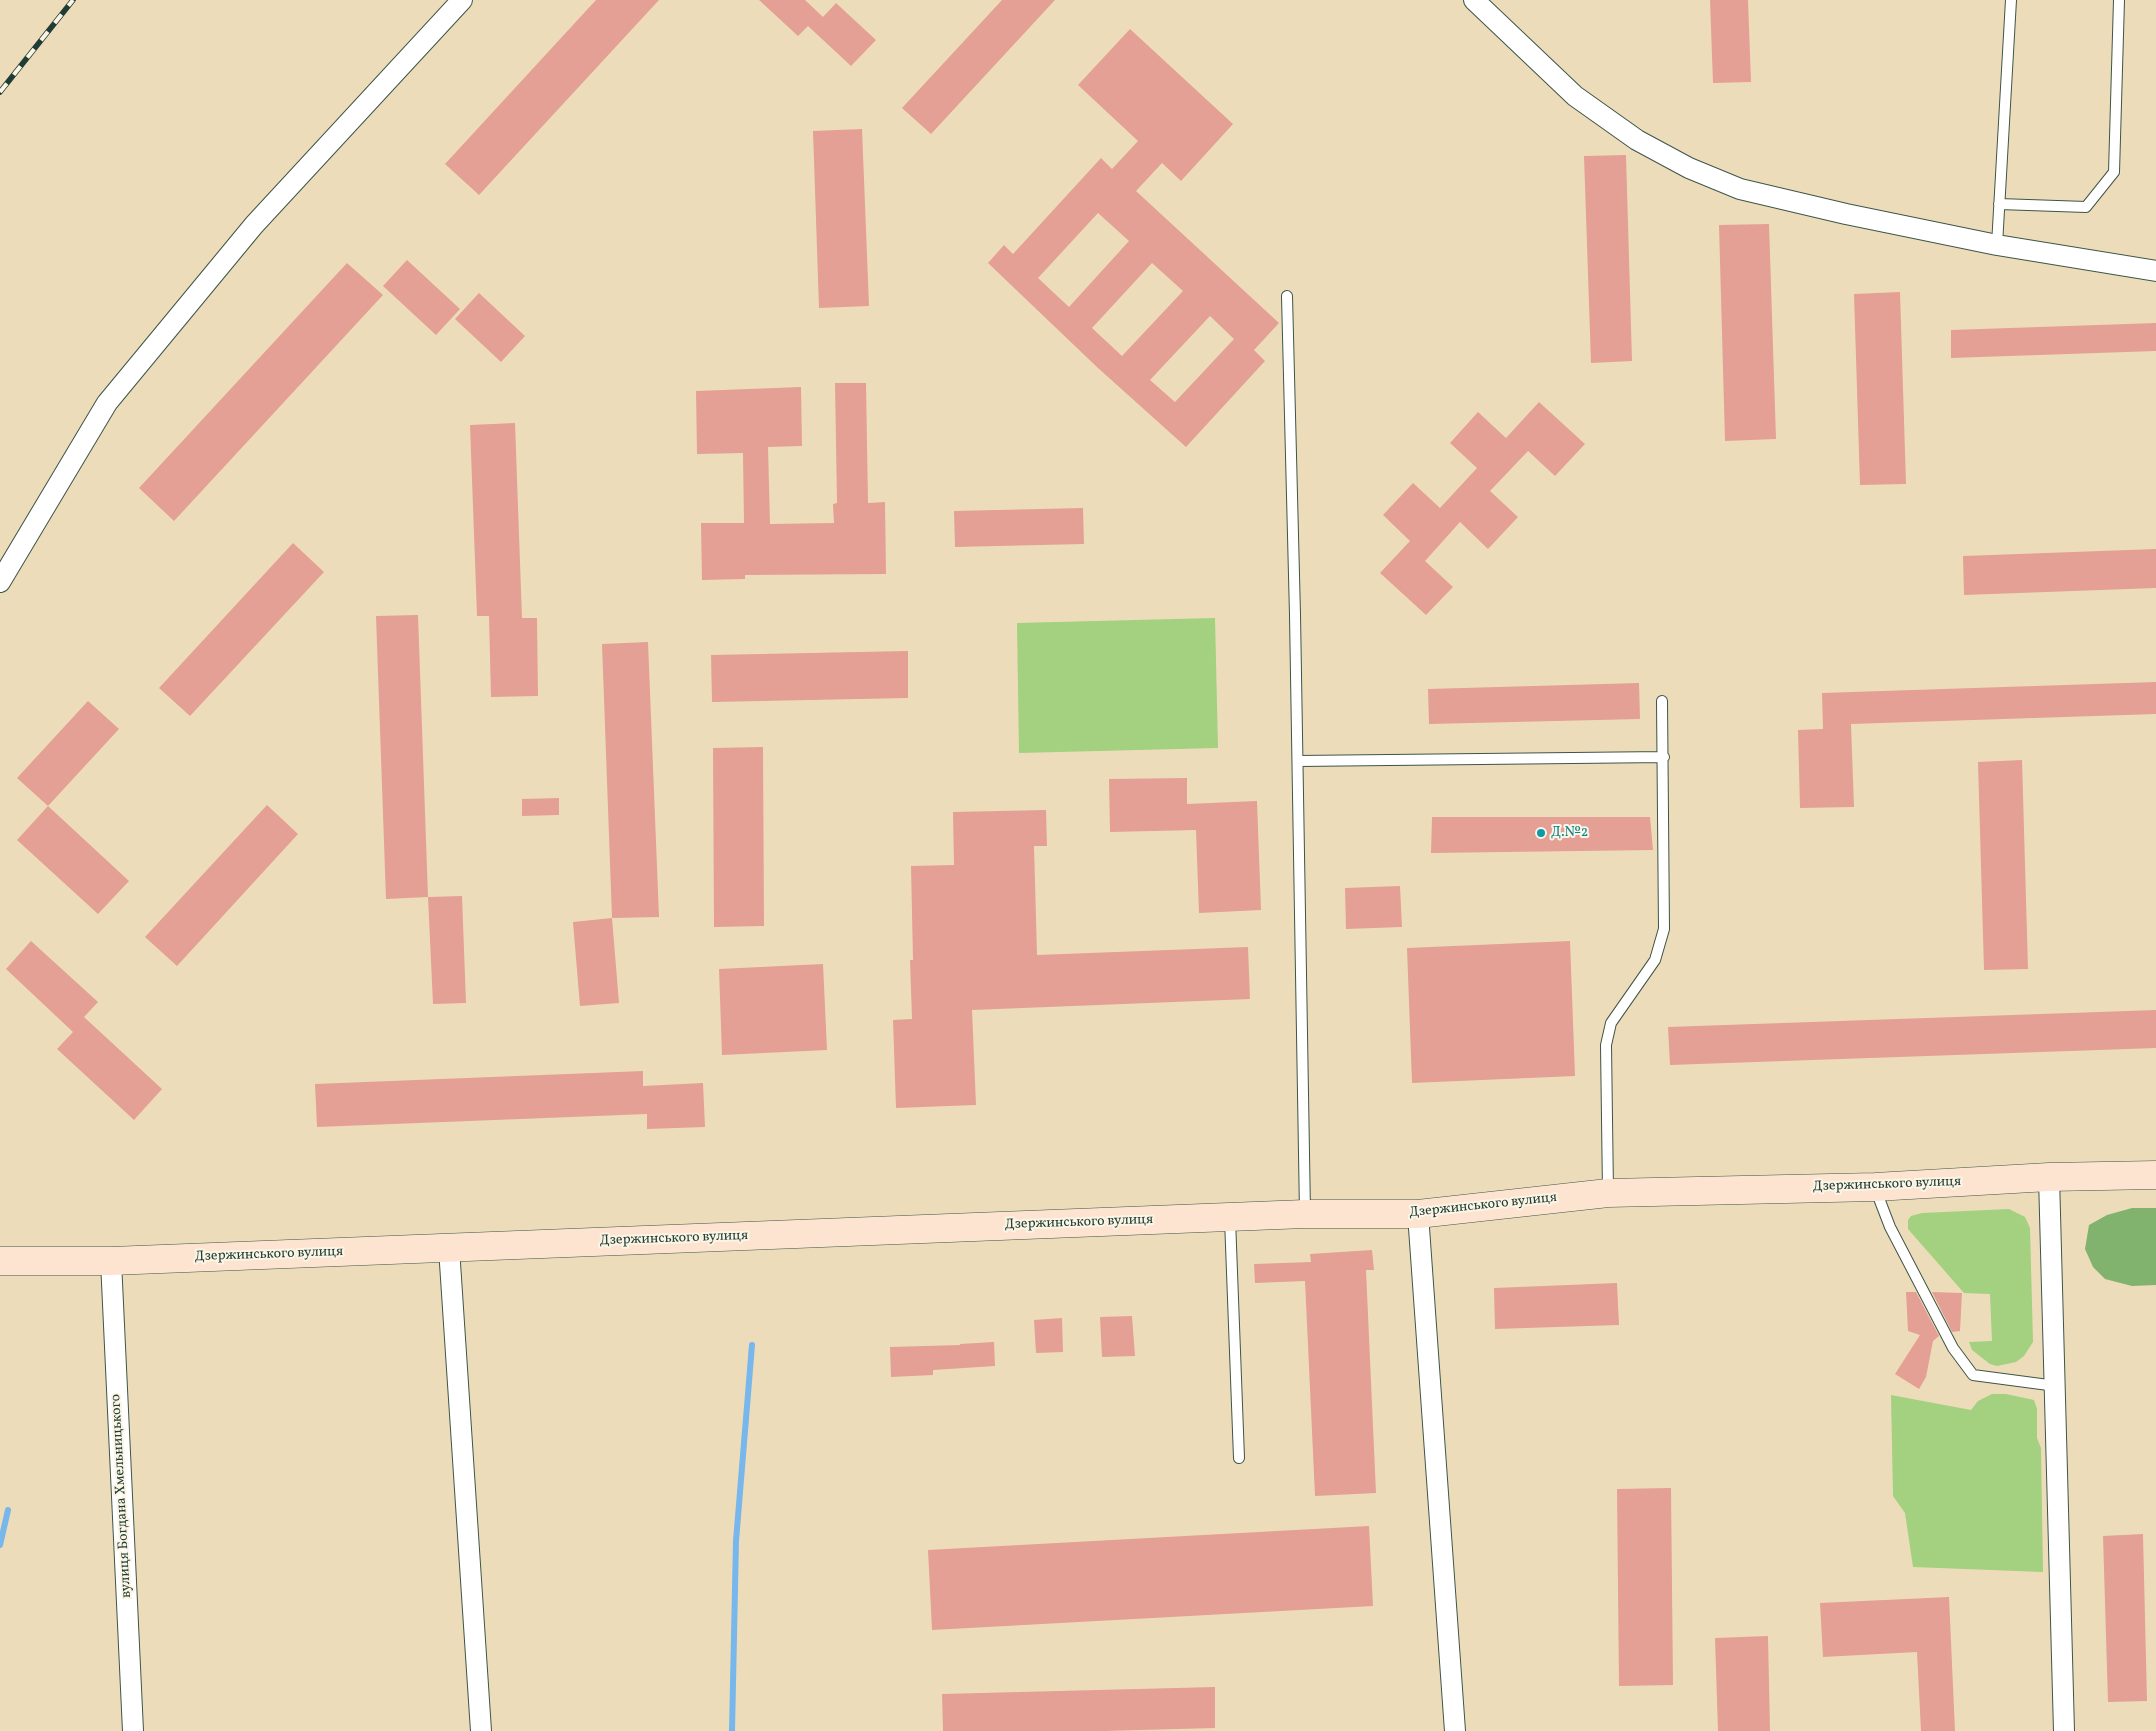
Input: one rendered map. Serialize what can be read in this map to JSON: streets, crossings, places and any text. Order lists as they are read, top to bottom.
{
  "streets": {
    "main road": ["Дзержинського вулиця"],
    "street": ["вулиця Богдана Хмельницького"]
  },
  "crossings": [
    ["Дзержинського вулиця", "вулиця Богдана Хмельницького"]
  ],
  "places": ["Д.№2"]
}
